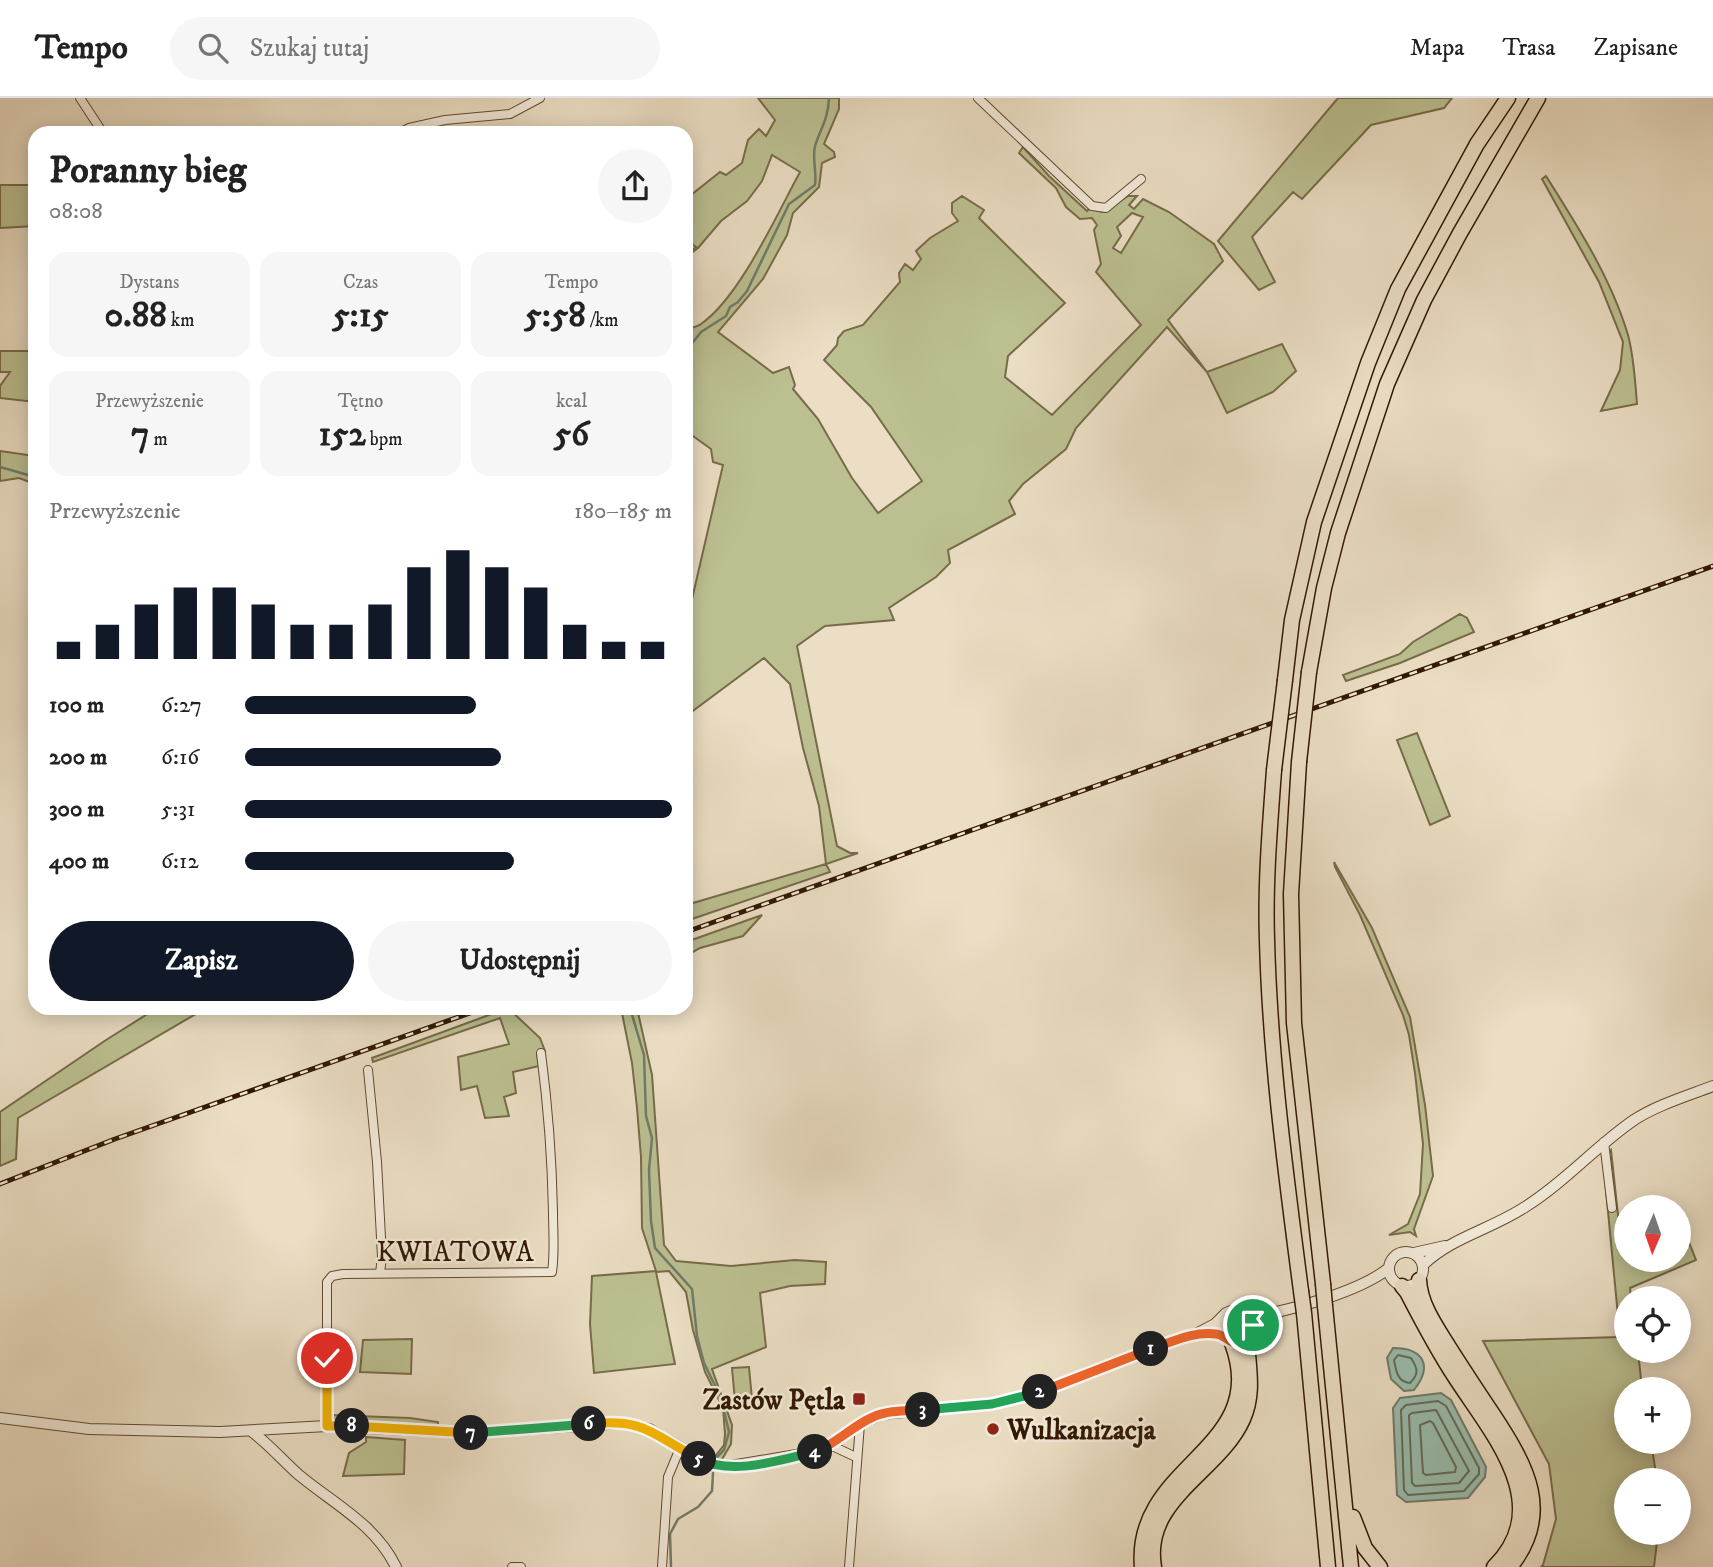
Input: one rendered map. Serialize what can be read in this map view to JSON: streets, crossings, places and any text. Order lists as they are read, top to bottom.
{
  "streets": {
    "street": ["KWIATOWA"]
  },
  "places": {
    "transit": ["Zastów Pętla"],
    "other": ["Wulkanizacja"]
  },
  "north": "bottom",
  "page": {
    "header": "Tempo",
    "search": "Szukaj tutaj",
    "nav": ["Mapa", "Trasa", "Zapisane"],
    "heading": ["Poranny bieg", "08:08"],
    "stats": [
      ["Dystans", "0.88 km"],
      ["Czas", "5:15"],
      ["Tempo", "5:58 /km"],
      ["Przewyższenie", "7 m"],
      ["Tętno", "152 bpm"],
      ["kcal", "56"]
    ],
    "chart": ["Przewyższenie", "180–185 m"],
    "list": [
      {
        "name": "100 m",
        "note": "6:27"
      },
      {
        "name": "200 m",
        "note": "6:16"
      },
      {
        "name": "300 m",
        "note": "5:31"
      },
      {
        "name": "400 m",
        "note": "6:12"
      }
    ],
    "buttons": ["Zapisz", "Udostępnij"],
    "map_buttons": ["+", "−"],
    "pins": [
      "1",
      "2",
      "3",
      "6",
      "8",
      "7",
      "4",
      "5"
    ]
  }
}
